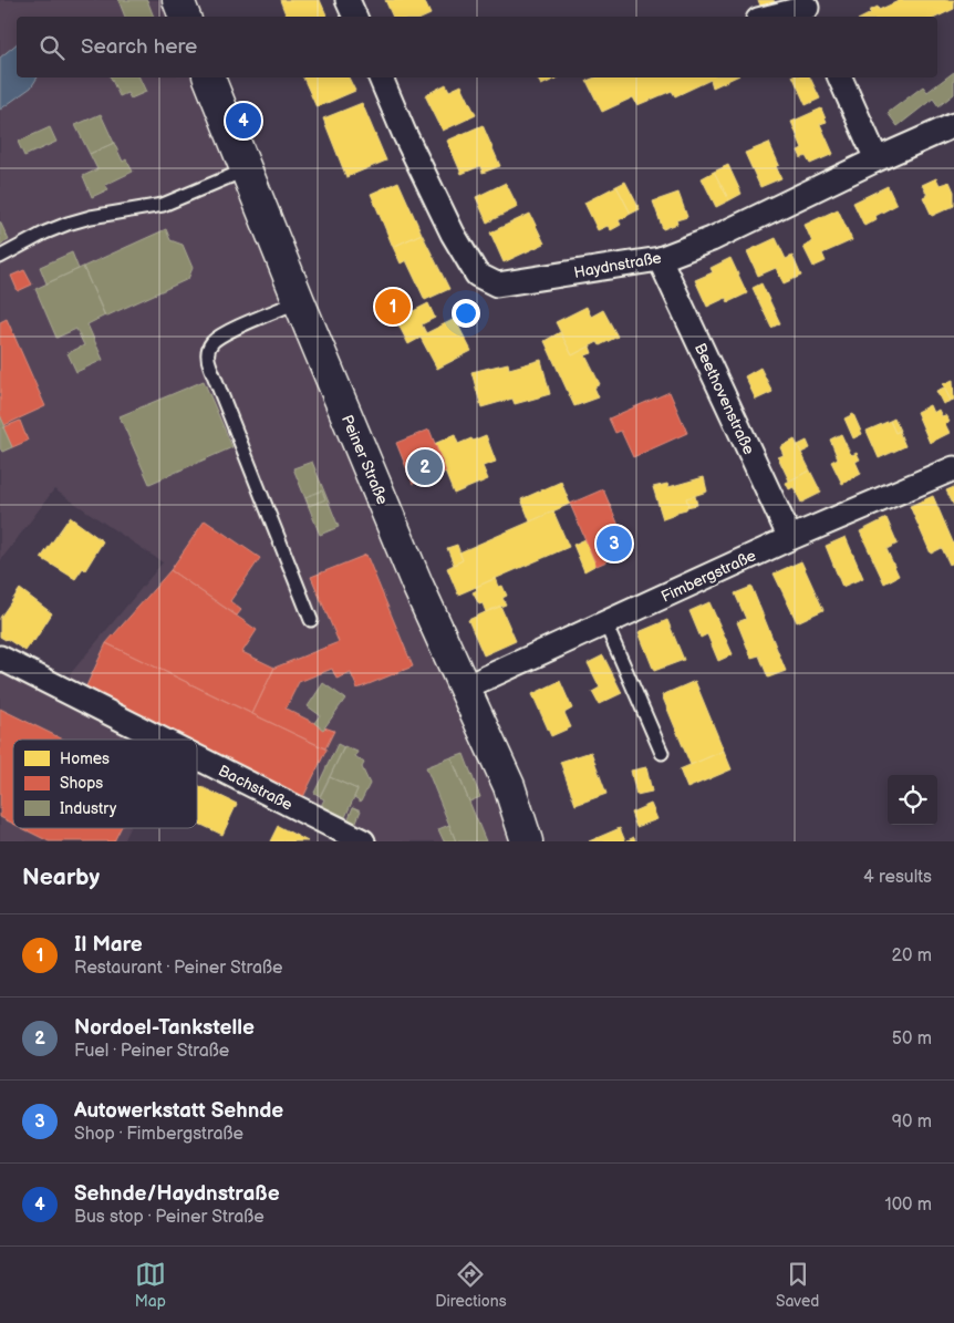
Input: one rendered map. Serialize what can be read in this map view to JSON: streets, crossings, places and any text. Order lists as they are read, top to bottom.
{
  "streets": {
    "main road": ["Peiner Straße"],
    "street": [
      "Haydnstraße",
      "Beethovenstraße",
      "Fimbergstraße",
      "Bachstraße"
    ]
  },
  "crossings": [
    ["Haydnstraße", "Beethovenstraße"],
    ["Beethovenstraße", "Fimbergstraße"],
    ["Peiner Straße", "Fimbergstraße"]
  ],
  "legend": ["Homes", "Shops", "Industry"],
  "page": {
    "search": "Search here",
    "pins": [
      "4",
      "1",
      "2",
      "3"
    ],
    "heading": ["Nearby", "4 results"],
    "list": [
      {
        "mark": "1",
        "name": "Il Mare",
        "note": "Restaurant · Peiner Straße",
        "value": "20 m"
      },
      {
        "mark": "2",
        "name": "Nordoel-Tankstelle",
        "note": "Fuel · Peiner Straße",
        "value": "50 m"
      },
      {
        "mark": "3",
        "name": "Autowerkstatt Sehnde",
        "note": "Shop · Fimbergstraße",
        "value": "90 m"
      },
      {
        "mark": "4",
        "name": "Sehnde/Haydnstraße",
        "note": "Bus stop · Peiner Straße",
        "value": "100 m"
      }
    ],
    "nav": ["Map", "Directions", "Saved"]
  }
}
